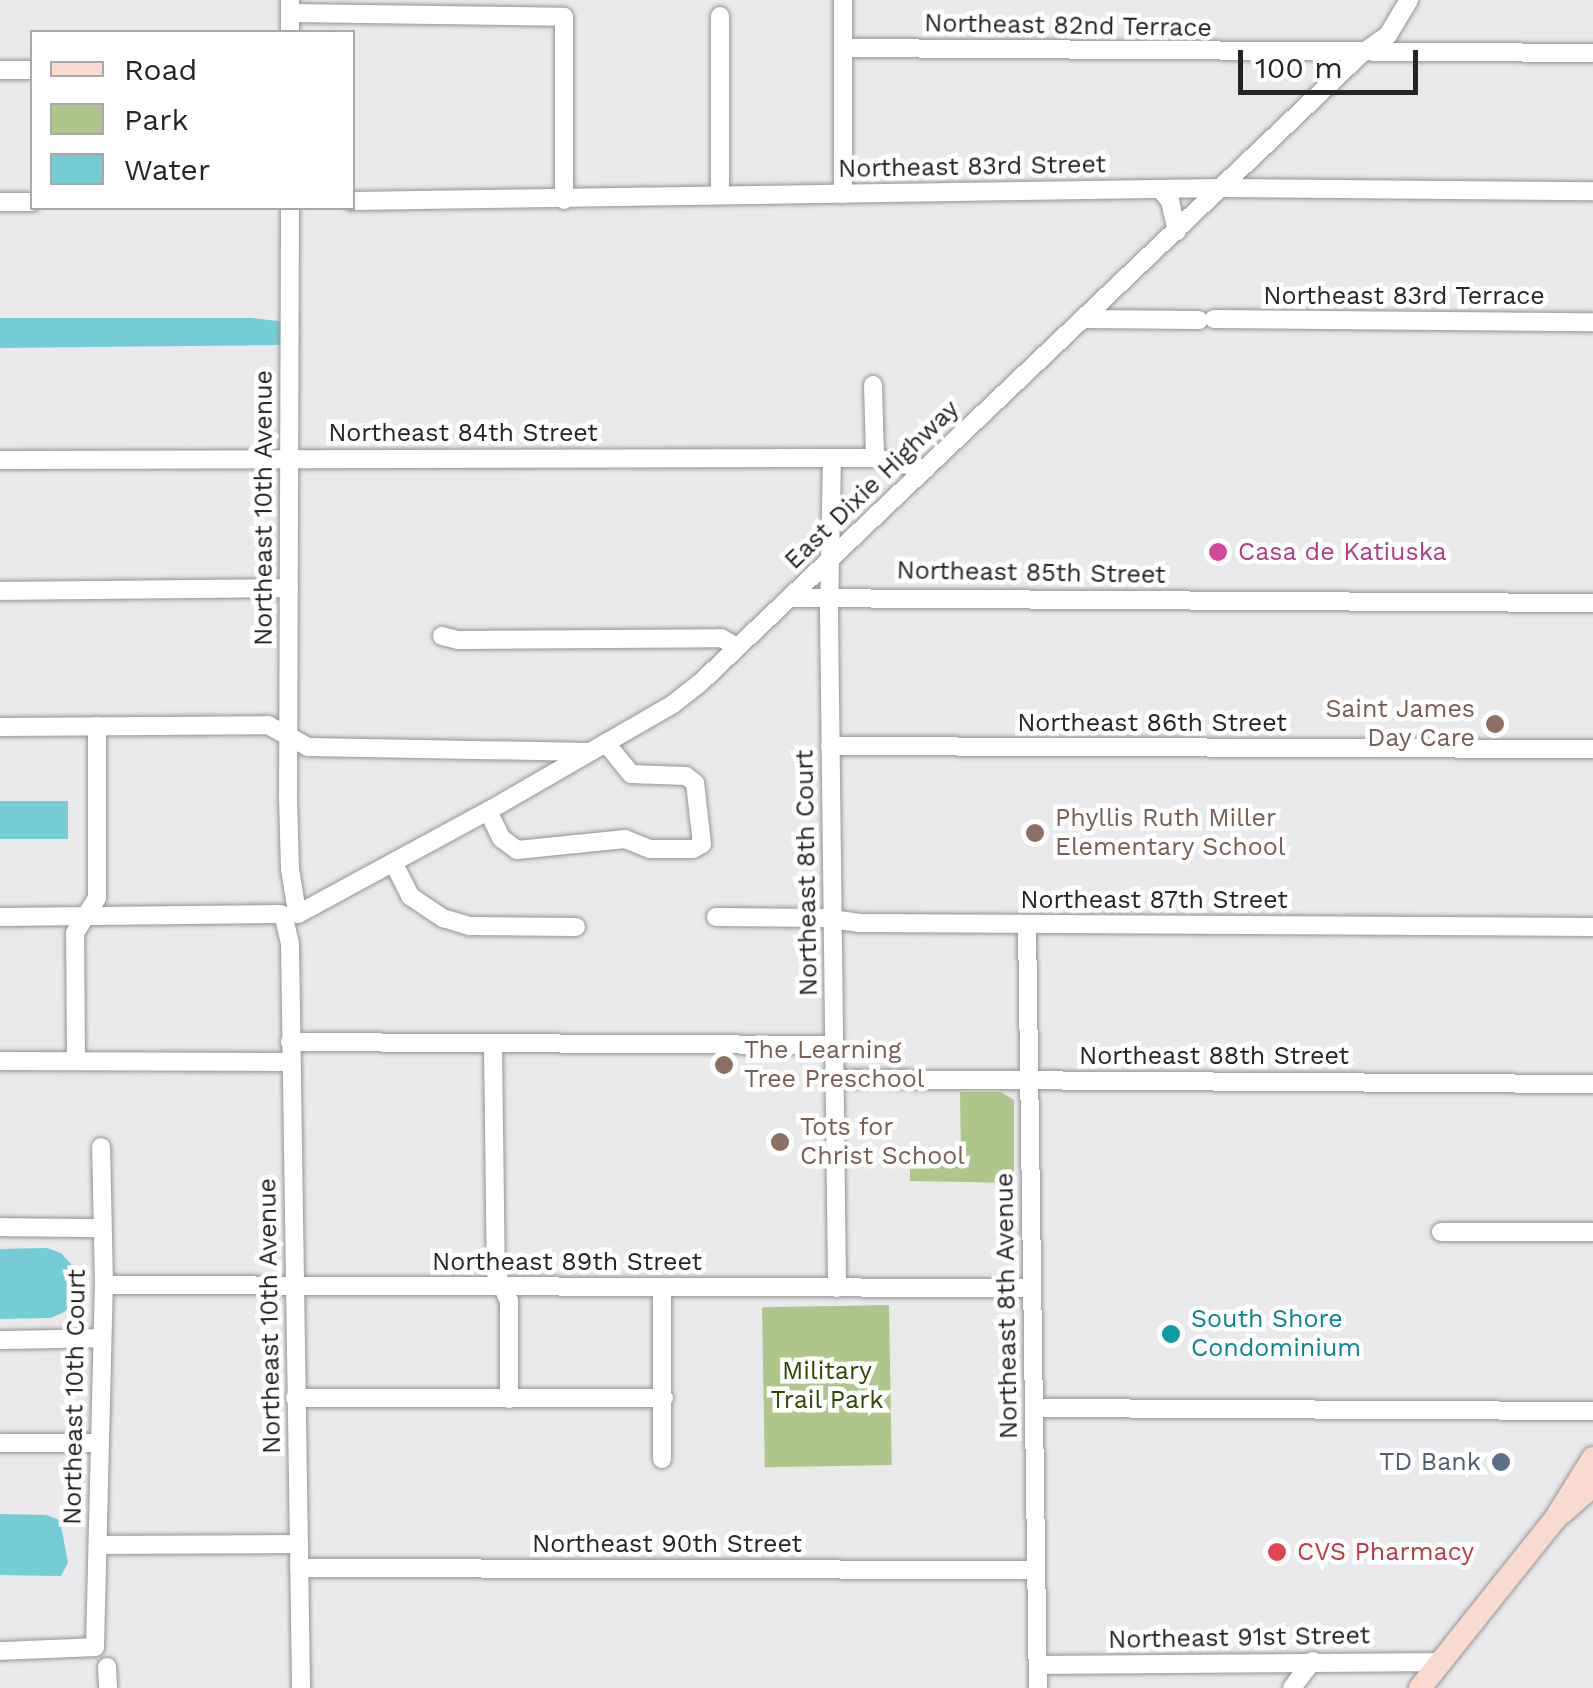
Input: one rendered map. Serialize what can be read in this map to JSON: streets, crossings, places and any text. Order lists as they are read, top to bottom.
{
  "streets": {
    "street": [
      "Northeast 82nd Terrace",
      "Northeast 83rd Street",
      "Northeast 83rd Terrace",
      "Northeast 84th Street",
      "East Dixie Highway",
      "Northeast 10th Avenue",
      "Northeast 85th Street",
      "Northeast 86th Street",
      "Northeast 8th Court",
      "Northeast 87th Street",
      "Northeast 88th Street",
      "Northeast 89th Street",
      "Northeast 8th Avenue",
      "Northeast 10th Court",
      "Northeast 90th Street",
      "Northeast 91st Street"
    ]
  },
  "crossings": [
    ["Northeast 82nd Terrace", "East Dixie Highway"],
    ["Northeast 83rd Street", "East Dixie Highway"],
    ["Northeast 83rd Terrace", "East Dixie Highway"],
    ["Northeast 84th Street", "East Dixie Highway"],
    ["Northeast 84th Street", "Northeast 10th Avenue"],
    ["Northeast 84th Street", "Northeast 8th Court"],
    ["East Dixie Highway", "Northeast 10th Avenue"],
    ["East Dixie Highway", "Northeast 85th Street"],
    ["East Dixie Highway", "Northeast 8th Court"],
    ["Northeast 10th Avenue", "Northeast 89th Street"],
    ["Northeast 10th Avenue", "Northeast 90th Street"],
    ["Northeast 85th Street", "Northeast 8th Court"],
    ["Northeast 86th Street", "Northeast 8th Court"],
    ["Northeast 8th Court", "Northeast 87th Street"],
    ["Northeast 8th Court", "Northeast 88th Street"],
    ["Northeast 8th Court", "Northeast 89th Street"],
    ["Northeast 87th Street", "Northeast 8th Avenue"],
    ["Northeast 88th Street", "Northeast 8th Avenue"],
    ["Northeast 89th Street", "Northeast 8th Avenue"],
    ["Northeast 89th Street", "Northeast 10th Court"],
    ["Northeast 8th Avenue", "Northeast 90th Street"],
    ["Northeast 8th Avenue", "Northeast 91st Street"]
  ],
  "parks": ["Military Trail Park"],
  "places": [
    "Casa de Katiuska",
    "Saint James Day Care",
    "Phyllis Ruth Miller Elementary School",
    "The Learning Tree Preschool",
    "Tots for Christ School",
    "South Shore Condominium",
    "TD Bank",
    "CVS Pharmacy"
  ],
  "legend": ["Road", "Park", "Water"],
  "scale_bar": "100 m"
}
